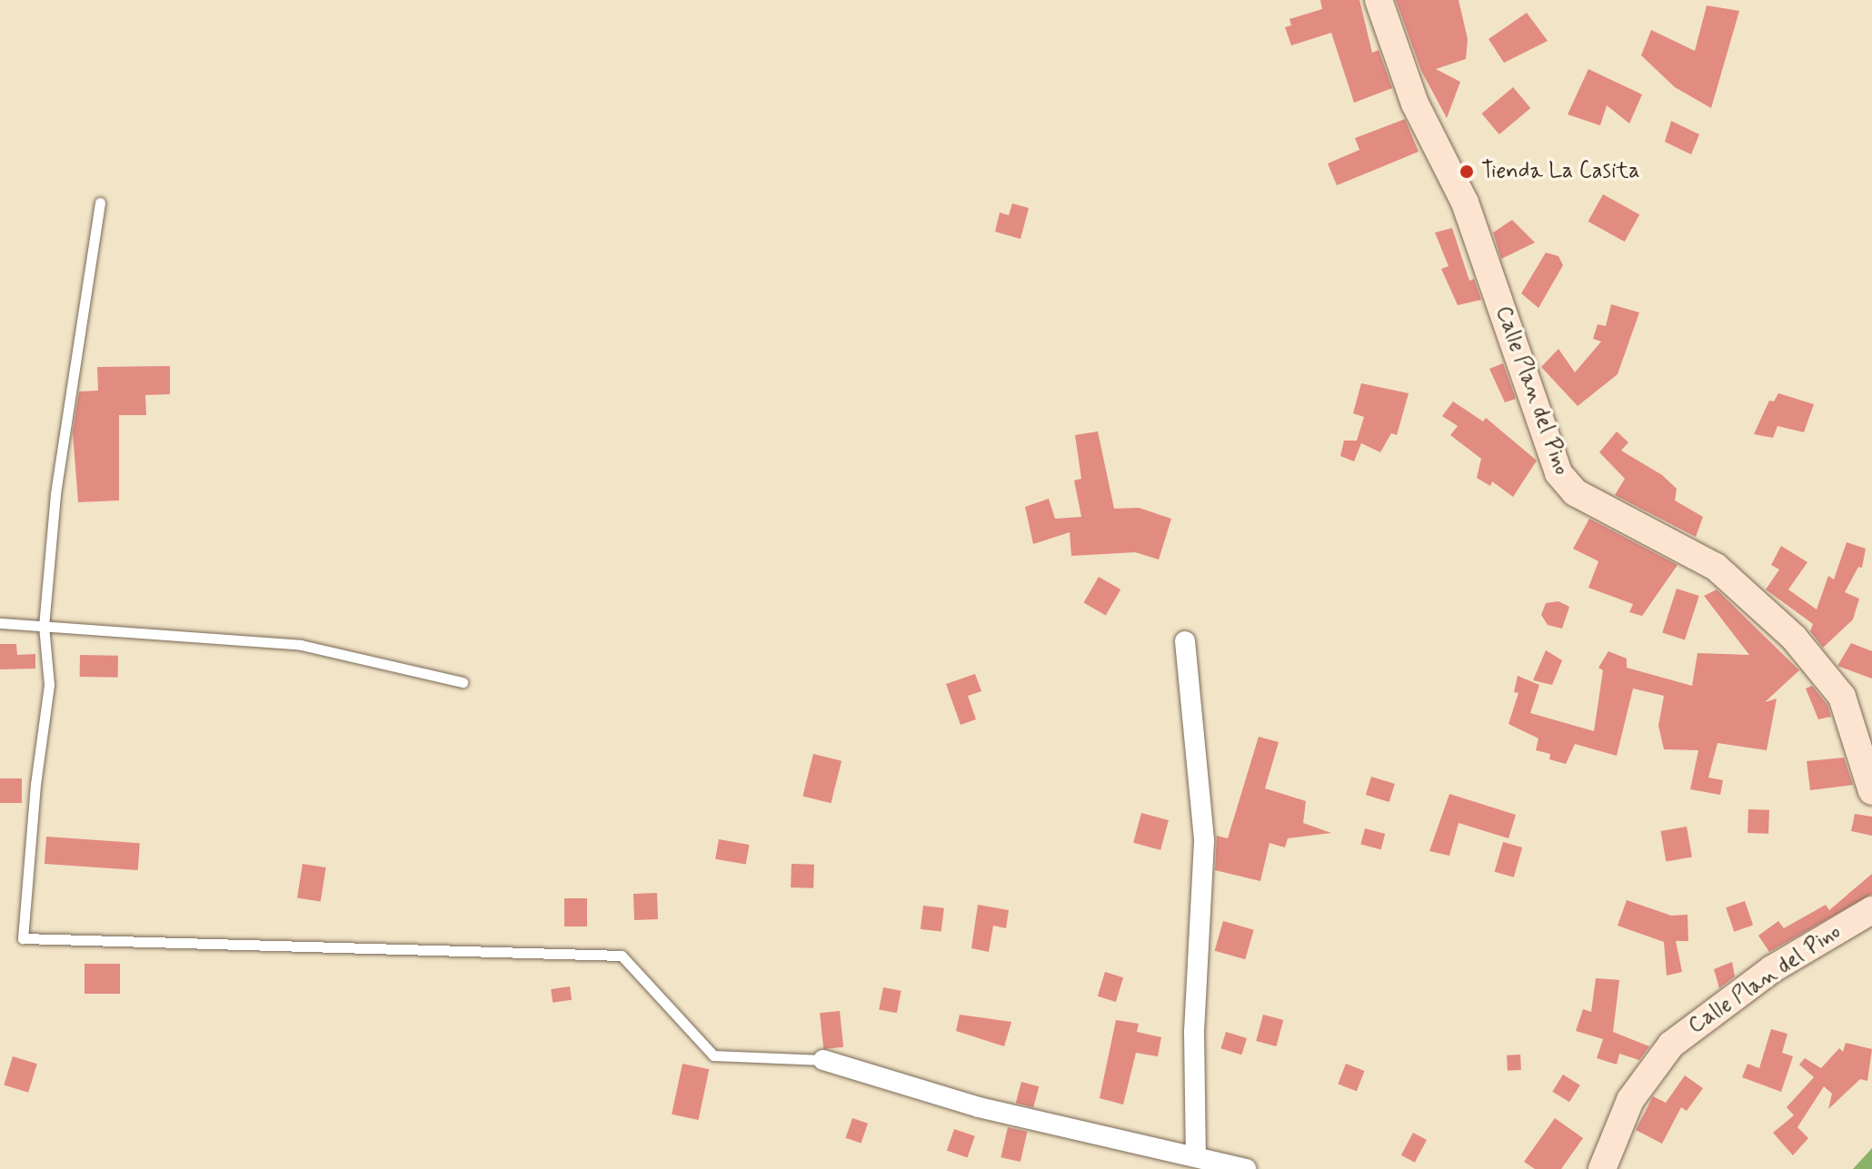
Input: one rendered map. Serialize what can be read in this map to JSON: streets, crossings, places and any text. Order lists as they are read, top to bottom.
{
  "streets": {
    "street": ["Calle Plan del Pino"]
  },
  "places": ["Tienda La Casita"]
}
